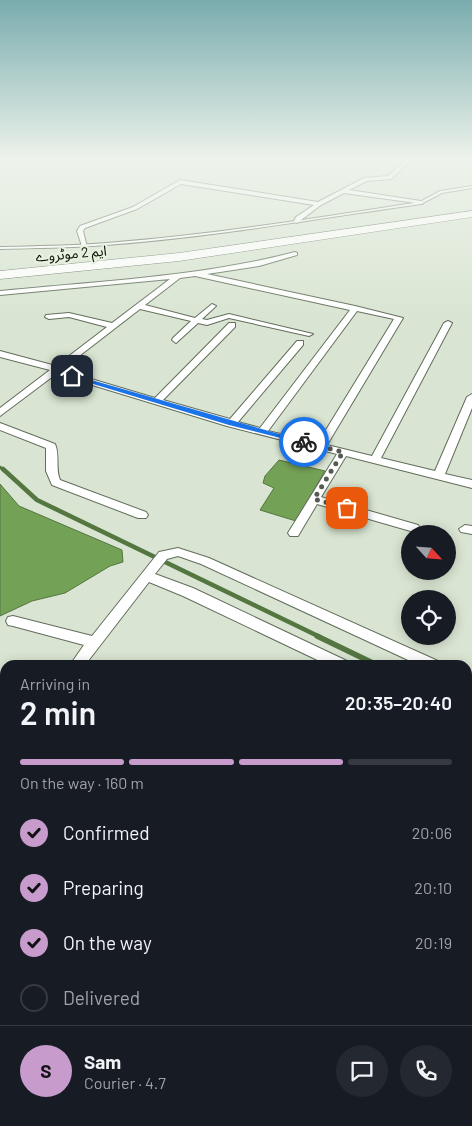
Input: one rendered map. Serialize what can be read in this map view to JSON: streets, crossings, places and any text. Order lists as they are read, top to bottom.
{
  "streets": {
    "highway": ["ایم 2 موٹروے"]
  },
  "north": "bottom right",
  "page": {
    "heading": ["2 min", "Arriving in", "20:35–20:40"],
    "panel": ["Sam", "Courier · 4.7"],
    "bar": "On the way · 160 m",
    "list": [
      ["Confirmed", "20:06"],
      ["Preparing", "20:10"],
      ["On the way", "20:19"],
      "Delivered"
    ],
    "round": "S"
  }
}
